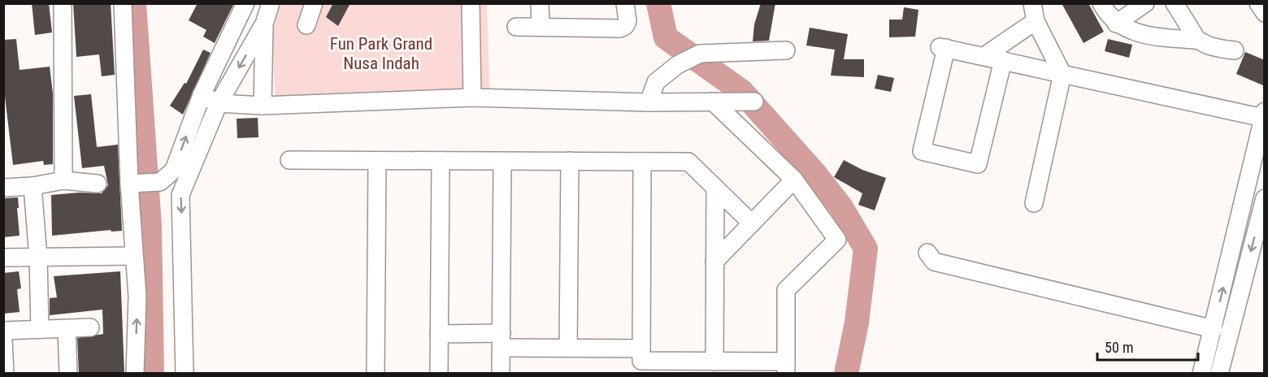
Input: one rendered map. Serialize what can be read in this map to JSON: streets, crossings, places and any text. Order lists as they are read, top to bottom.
{
  "parks": ["Fun Park Grand Nusa Indah"],
  "scale_bar": "50 m"
}
